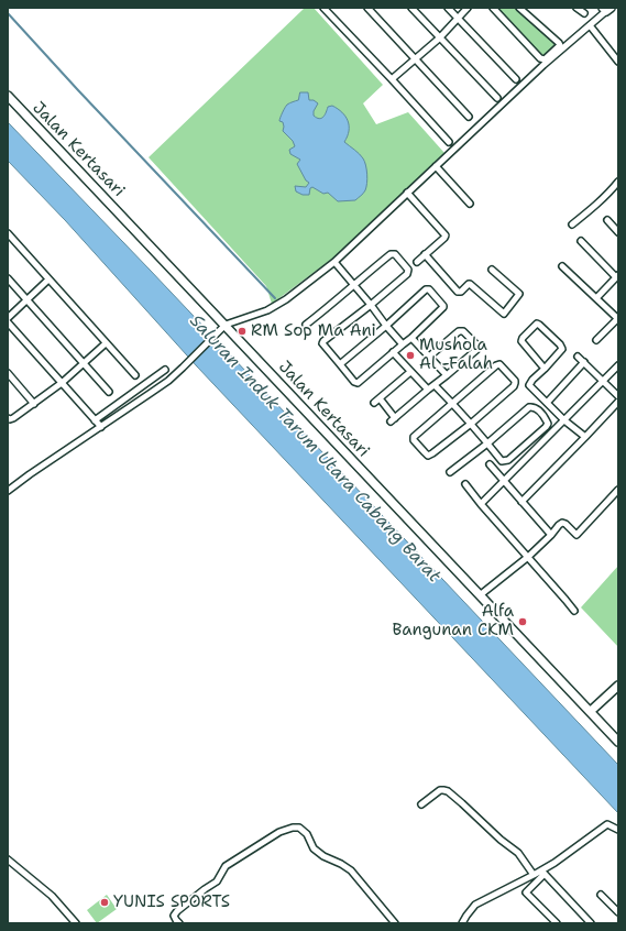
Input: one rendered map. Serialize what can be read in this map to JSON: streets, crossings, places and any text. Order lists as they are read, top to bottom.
{
  "streets": {
    "street": ["Jalan Kertasari"]
  },
  "water": ["Saluran Induk Tarum Utara Cabang Barat"],
  "places": [
    "RM Sop Ma Ani",
    "Mushola Al -Falah",
    "Alfa Bangunan CKM",
    "YUNIS SPORTS"
  ]
}
